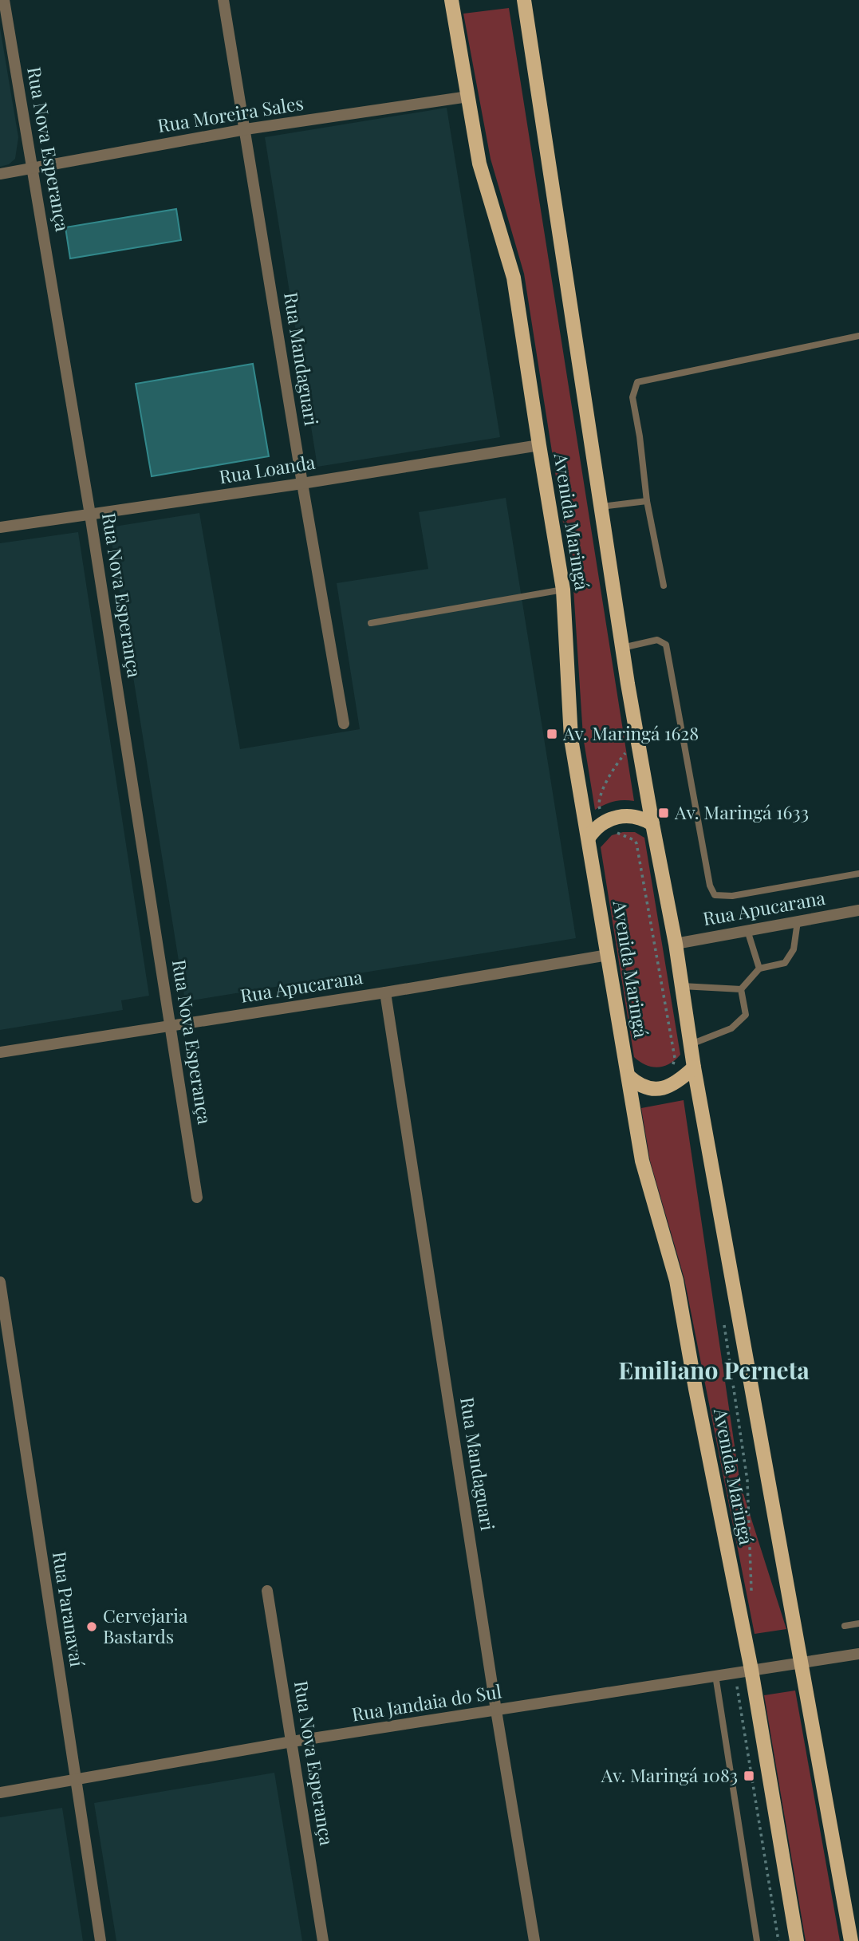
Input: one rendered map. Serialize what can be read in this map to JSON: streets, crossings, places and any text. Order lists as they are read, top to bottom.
{
  "streets": {
    "main road": ["Avenida Maringá"],
    "street": [
      "Rua Moreira Sales",
      "Rua Nova Esperança",
      "Rua Mandaguari",
      "Rua Loanda",
      "Rua Apucarana",
      "Rua Paranavaí",
      "Rua Jandaia do Sul"
    ]
  },
  "crossings": [
    ["Rua Moreira Sales", "Rua Nova Esperança"],
    ["Rua Moreira Sales", "Rua Mandaguari"],
    ["Rua Moreira Sales", "Avenida Maringá"],
    ["Rua Nova Esperança", "Rua Loanda"],
    ["Rua Nova Esperança", "Rua Apucarana"],
    ["Rua Nova Esperança", "Rua Jandaia do Sul"],
    ["Rua Mandaguari", "Rua Loanda"],
    ["Rua Mandaguari", "Rua Apucarana"],
    ["Rua Mandaguari", "Rua Jandaia do Sul"],
    ["Rua Loanda", "Avenida Maringá"],
    ["Avenida Maringá", "Rua Apucarana"],
    ["Avenida Maringá", "Rua Jandaia do Sul"],
    ["Rua Paranavaí", "Rua Jandaia do Sul"]
  ],
  "districts": ["Emiliano Perneta"],
  "places": {
    "transit": ["Av. Maringá 1628", "Av. Maringá 1633", "Av. Maringá 1083"],
    "other": ["Cervejaria Bastards"]
  }
}
